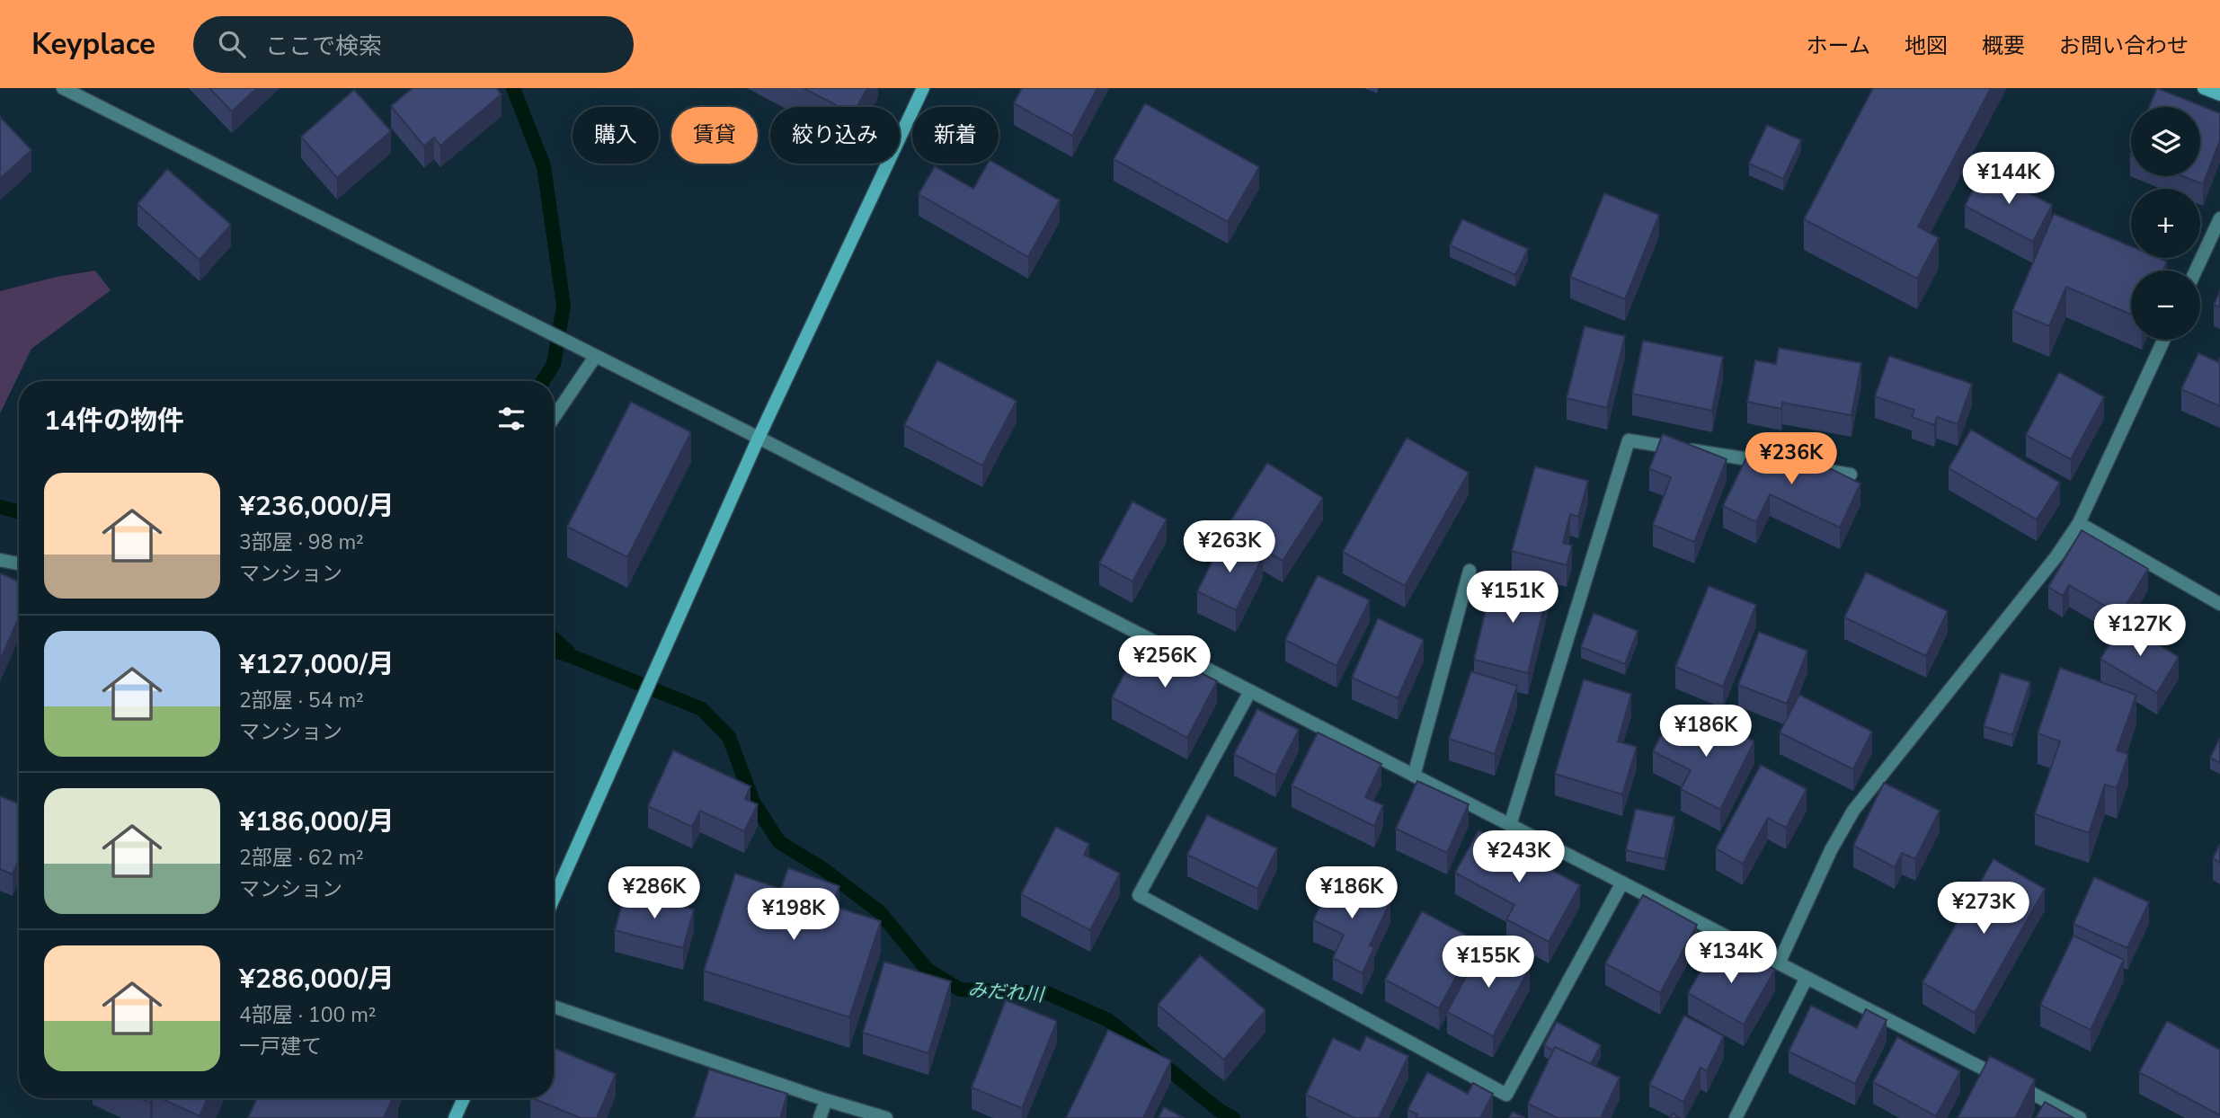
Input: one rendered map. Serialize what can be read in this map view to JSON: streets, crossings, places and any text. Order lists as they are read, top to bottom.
{
  "water": ["みだれ川"],
  "page": {
    "header": "Keyplace",
    "search": "ここで検索",
    "nav": [
      "ホーム",
      "地図",
      "概要",
      "お問い合わせ"
    ],
    "map_buttons": ["+", "−"],
    "chip": [
      "購入",
      "賃貸",
      "絞り込み",
      "新着"
    ],
    "price": [
      "¥144K",
      "¥236K",
      "¥263K",
      "¥151K",
      "¥127K",
      "¥256K",
      "¥186K",
      "¥243K",
      "¥286K",
      "¥186K",
      "¥273K",
      "¥198K",
      "¥134K",
      "¥155K"
    ],
    "heading": "14件の物件",
    "list": [
      {
        "name": "¥236,000/月",
        "note": "3部屋 · 98 m² · マンション"
      },
      {
        "name": "¥127,000/月",
        "note": "2部屋 · 54 m² · マンション"
      },
      {
        "name": "¥186,000/月",
        "note": "2部屋 · 62 m² · マンション"
      },
      {
        "name": "¥286,000/月",
        "note": "4部屋 · 100 m² · 一戸建て"
      }
    ]
  }
}
